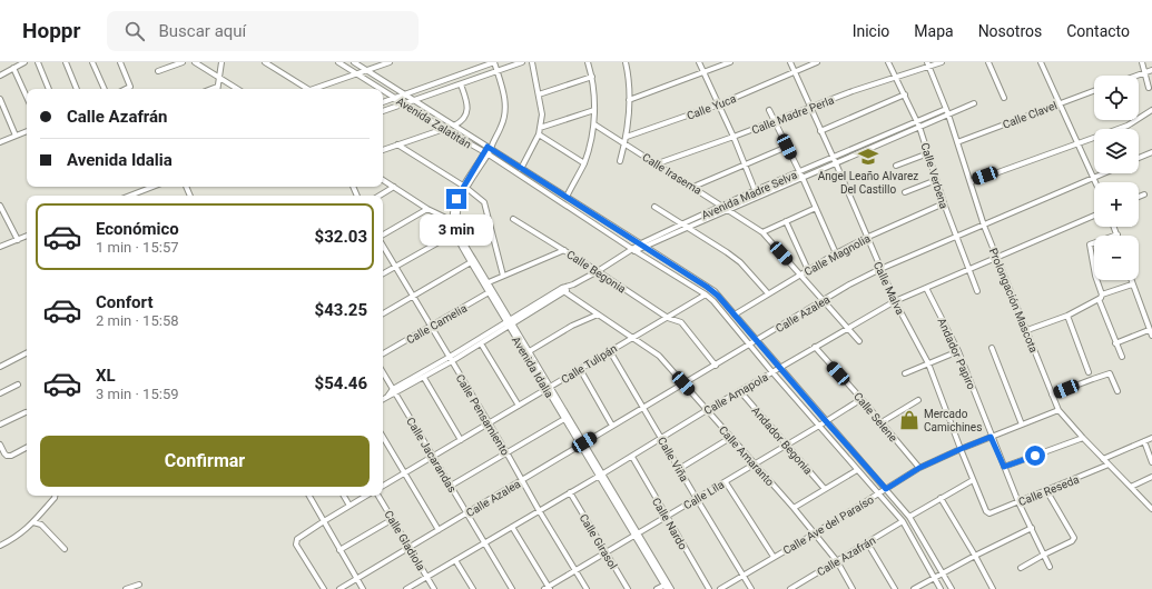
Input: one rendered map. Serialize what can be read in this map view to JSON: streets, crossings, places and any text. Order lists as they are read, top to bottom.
{
  "streets": {
    "street": [
      "Calle Yuca",
      "Calle Madre Perla",
      "Calle Clavel",
      "Avenida Zalatitán",
      "Calle Irasema",
      "Calle Verbena",
      "Avenida Madre Selva",
      "Calle Magnolia",
      "Calle Begonia",
      "Calle Malva",
      "Prolongación Mascota",
      "Calle Azalea",
      "Calle Camelia",
      "Andador Papiro",
      "Calle Tulipán",
      "Avenida Idalia",
      "Calle Amapola",
      "Calle Pensamiento",
      "Calle Selene",
      "Andador Begonia",
      "Calle Jacarandas",
      "Calle Amaranto",
      "Calle Viña",
      "Calle Reseda",
      "Calle Lila",
      "Calle Nardo",
      "Calle Ave del Paraíso",
      "Calle Gladiola",
      "Calle Girasol",
      "Calle Azafrán"
    ]
  },
  "crossings": [
    ["Calle Yuca", "Calle Malva"],
    ["Calle Madre Perla", "Calle Irasema"],
    ["Calle Madre Perla", "Calle Verbena"],
    ["Calle Madre Perla", "Calle Malva"],
    ["Calle Madre Perla", "Prolongación Mascota"],
    ["Calle Clavel", "Prolongación Mascota"],
    ["Avenida Zalatitán", "Avenida Madre Selva"],
    ["Avenida Zalatitán", "Calle Magnolia"],
    ["Avenida Zalatitán", "Calle Azalea"],
    ["Avenida Zalatitán", "Calle Tulipán"],
    ["Avenida Zalatitán", "Avenida Idalia"],
    ["Avenida Zalatitán", "Calle Amapola"],
    ["Avenida Zalatitán", "Calle Lila"],
    ["Avenida Zalatitán", "Calle Ave del Paraíso"],
    ["Avenida Zalatitán", "Calle Azafrán"],
    ["Calle Irasema", "Avenida Madre Selva"],
    ["Calle Irasema", "Calle Magnolia"],
    ["Calle Irasema", "Calle Azalea"],
    ["Calle Irasema", "Calle Amapola"],
    ["Calle Verbena", "Avenida Madre Selva"],
    ["Calle Verbena", "Calle Magnolia"],
    ["Calle Verbena", "Calle Azalea"],
    ["Calle Verbena", "Calle Amapola"],
    ["Avenida Madre Selva", "Calle Begonia"],
    ["Avenida Madre Selva", "Calle Malva"],
    ["Avenida Madre Selva", "Prolongación Mascota"],
    ["Avenida Madre Selva", "Avenida Idalia"],
    ["Avenida Madre Selva", "Calle Pensamiento"],
    ["Avenida Madre Selva", "Calle Jacarandas"],
    ["Avenida Madre Selva", "Calle Amaranto"],
    ["Calle Magnolia", "Calle Malva"],
    ["Calle Begonia", "Calle Tulipán"],
    ["Calle Malva", "Calle Azalea"],
    ["Calle Malva", "Calle Amapola"],
    ["Calle Malva", "Calle Reseda"],
    ["Calle Malva", "Calle Ave del Paraíso"],
    ["Prolongación Mascota", "Calle Azalea"],
    ["Prolongación Mascota", "Calle Amapola"],
    ["Prolongación Mascota", "Calle Reseda"],
    ["Prolongación Mascota", "Calle Ave del Paraíso"],
    ["Calle Azalea", "Avenida Idalia"],
    ["Calle Azalea", "Calle Pensamiento"],
    ["Calle Azalea", "Calle Jacarandas"],
    ["Calle Azalea", "Calle Amaranto"],
    ["Calle Azalea", "Calle Viña"],
    ["Calle Azalea", "Calle Gladiola"],
    ["Calle Camelia", "Avenida Idalia"],
    ["Calle Camelia", "Calle Pensamiento"],
    ["Andador Papiro", "Calle Amapola"],
    ["Andador Papiro", "Calle Reseda"],
    ["Andador Papiro", "Calle Ave del Paraíso"],
    ["Calle Tulipán", "Avenida Idalia"],
    ["Calle Tulipán", "Calle Pensamiento"],
    ["Calle Tulipán", "Calle Jacarandas"],
    ["Calle Tulipán", "Calle Amaranto"],
    ["Calle Tulipán", "Calle Viña"],
    ["Avenida Idalia", "Calle Amapola"],
    ["Avenida Idalia", "Calle Lila"],
    ["Calle Amapola", "Calle Pensamiento"],
    ["Calle Amapola", "Calle Selene"],
    ["Calle Amapola", "Andador Begonia"],
    ["Calle Amapola", "Calle Jacarandas"],
    ["Calle Amapola", "Calle Amaranto"],
    ["Calle Amapola", "Calle Viña"],
    ["Calle Amapola", "Calle Nardo"],
    ["Calle Amapola", "Calle Gladiola"],
    ["Calle Amapola", "Calle Girasol"],
    ["Calle Pensamiento", "Calle Lila"],
    ["Calle Selene", "Calle Lila"],
    ["Calle Selene", "Calle Ave del Paraíso"],
    ["Andador Begonia", "Calle Lila"],
    ["Calle Amaranto", "Calle Lila"],
    ["Calle Amaranto", "Calle Ave del Paraíso"],
    ["Calle Amaranto", "Calle Azafrán"],
    ["Calle Viña", "Calle Lila"],
    ["Calle Viña", "Calle Ave del Paraíso"],
    ["Calle Lila", "Calle Nardo"],
    ["Calle Lila", "Calle Girasol"]
  ],
  "places": {
    "school or university": ["Angel Leaño Alvarez Del Castillo"],
    "shop": ["Mercado Camichines"]
  },
  "page": {
    "header": "Hoppr",
    "search": "Buscar aquí",
    "nav": [
      "Inicio",
      "Mapa",
      "Nosotros",
      "Contacto"
    ],
    "map_buttons": ["+", "−"],
    "banner": ["Calle Azafrán", "Avenida Idalia"],
    "list": [
      {
        "name": "Económico",
        "note": "1 min · 15:57",
        "value": "$32.03"
      },
      {
        "name": "Confort",
        "note": "2 min · 15:58",
        "value": "$43.25"
      },
      {
        "name": "XL",
        "note": "3 min · 15:59",
        "value": "$54.46"
      }
    ],
    "bubble": "3 min",
    "buttons": "Confirmar"
  }
}
